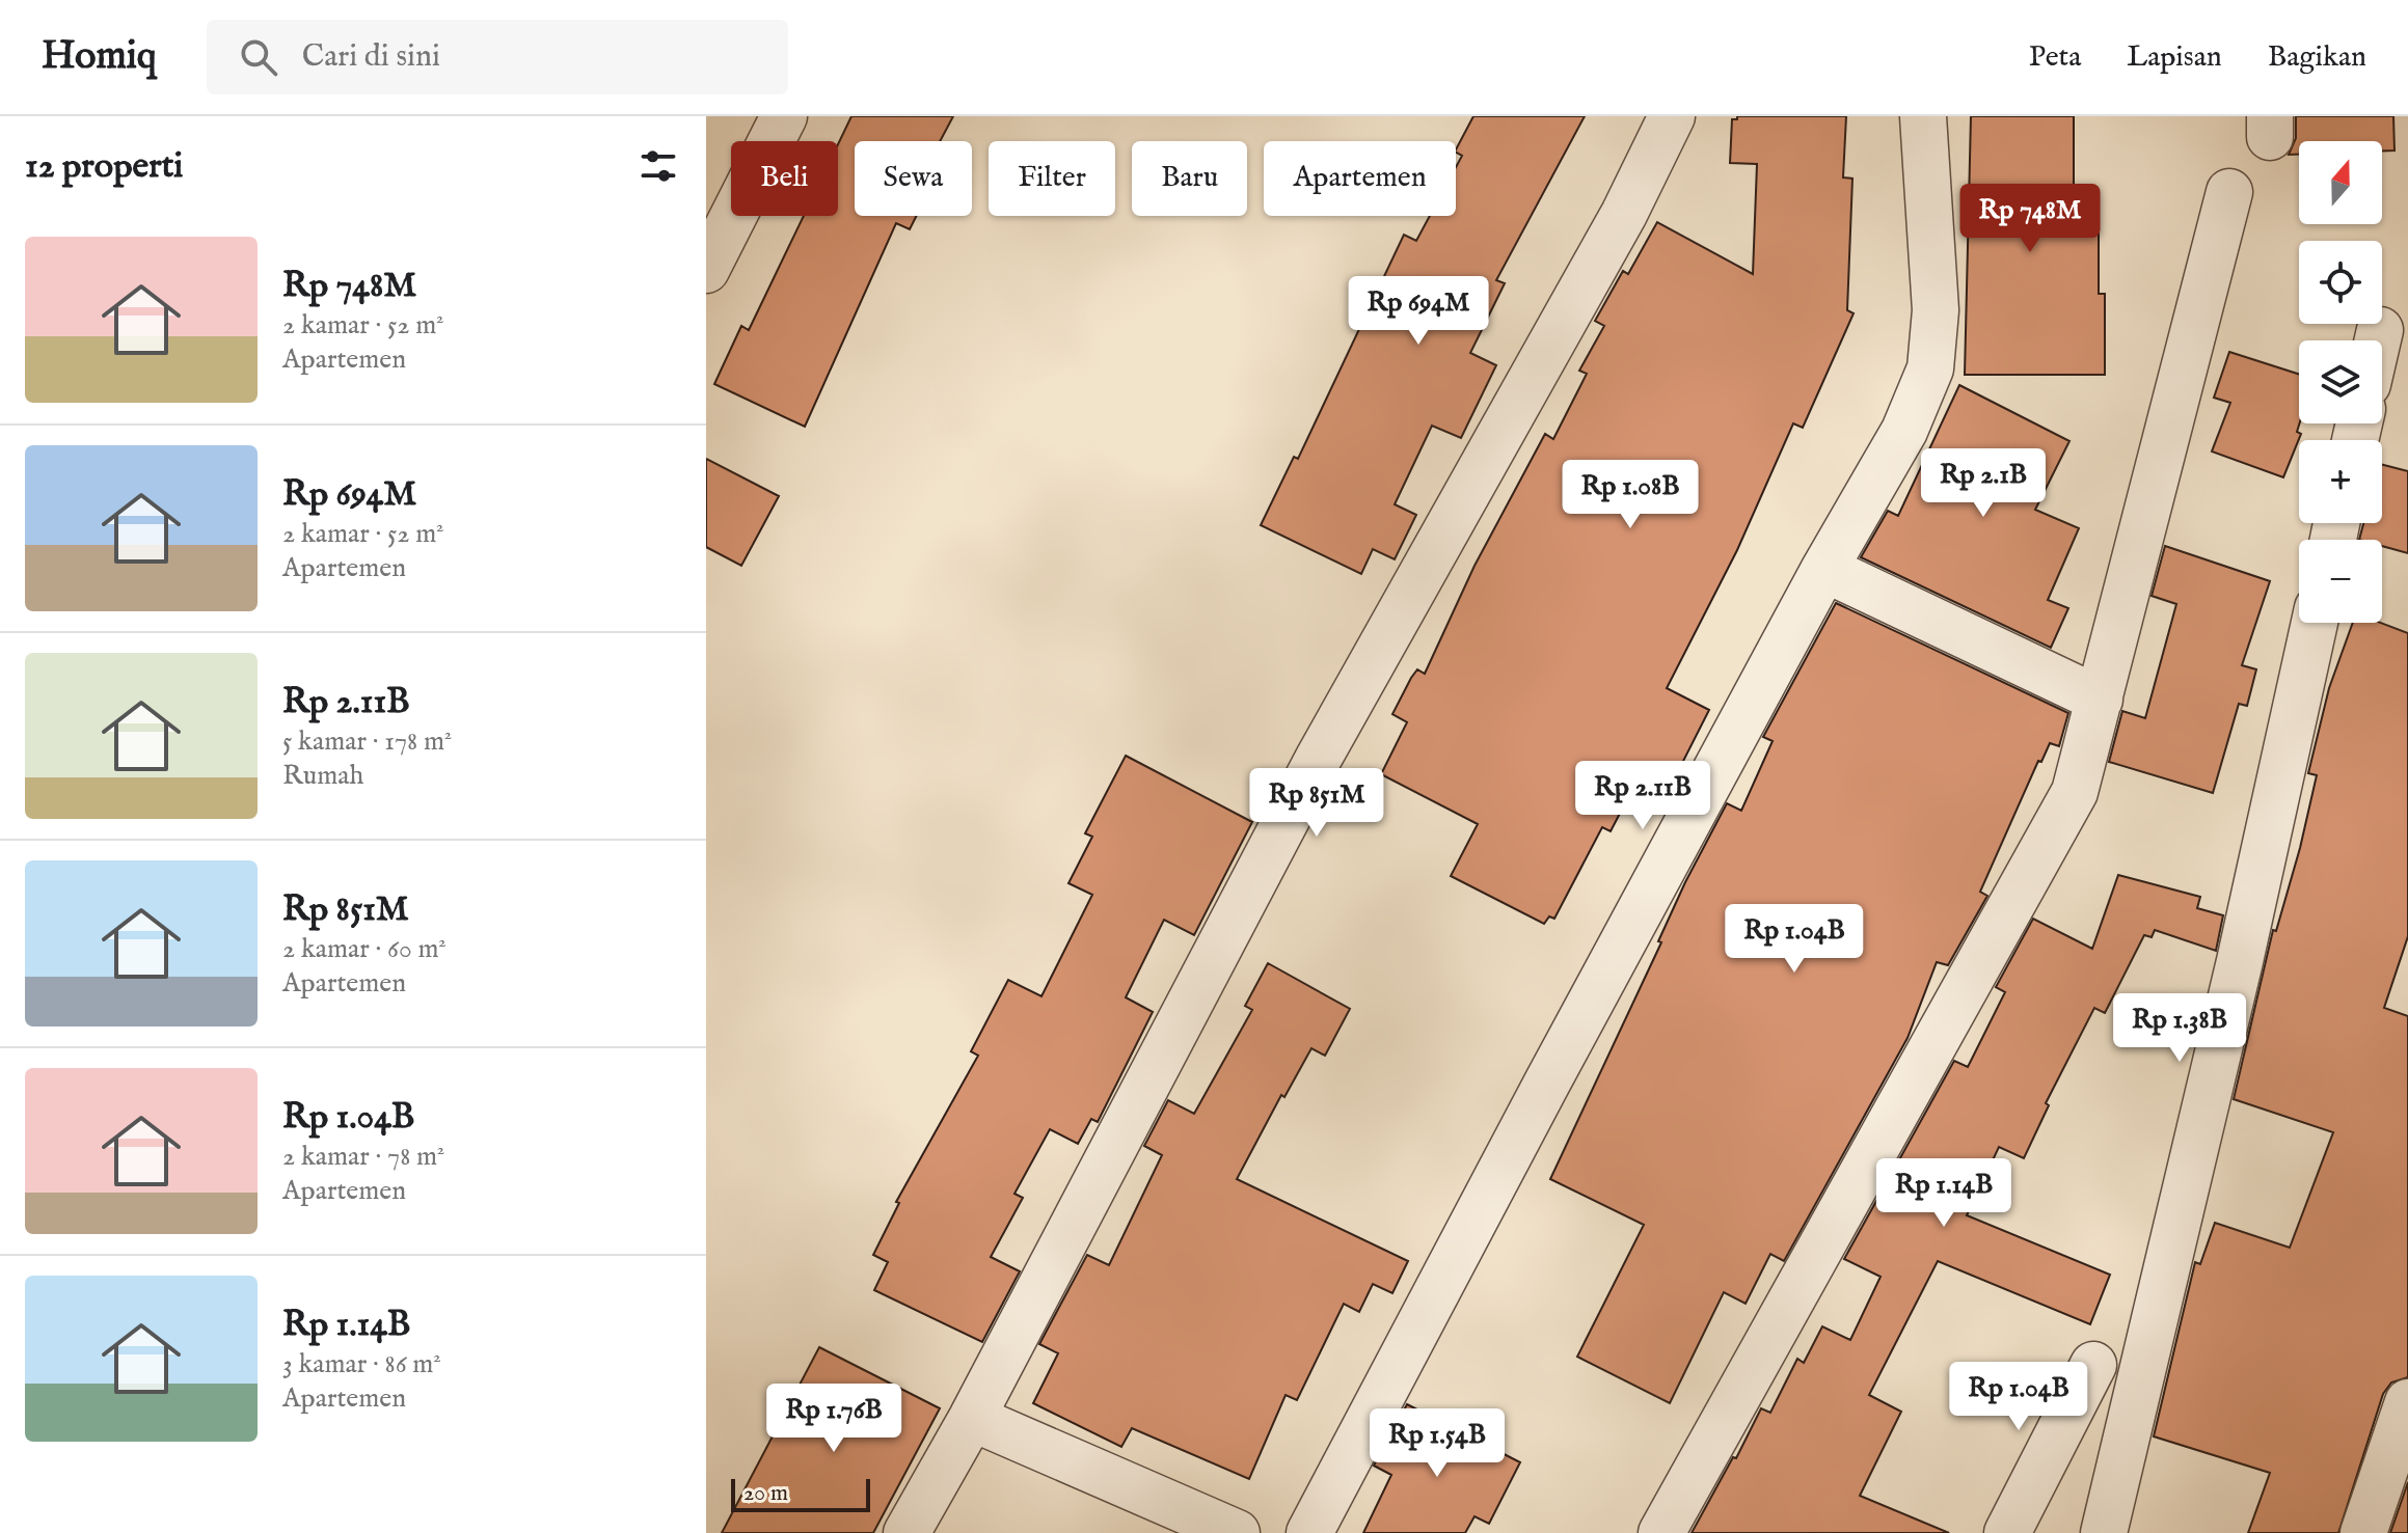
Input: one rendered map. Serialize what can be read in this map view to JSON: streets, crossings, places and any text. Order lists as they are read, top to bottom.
{
  "scale_bar": "20 m",
  "north": "top",
  "page": {
    "header": "Homiq",
    "search": "Cari di sini",
    "nav": ["Peta", "Lapisan", "Bagikan"],
    "heading": "12 properti",
    "map_buttons": ["+", "−"],
    "chip": [
      "Beli",
      "Sewa",
      "Filter",
      "Baru",
      "Apartemen"
    ],
    "price": [
      "Rp 748M",
      "Rp 694M",
      "Rp 2.1B",
      "Rp 1.08B",
      "Rp 2.11B",
      "Rp 851M",
      "Rp 1.04B",
      "Rp 1.38B",
      "Rp 1.14B",
      "Rp 1.04B",
      "Rp 1.76B",
      "Rp 1.54B"
    ],
    "list": [
      {
        "name": "Rp 748M",
        "note": "2 kamar · 52 m² · Apartemen"
      },
      {
        "name": "Rp 694M",
        "note": "2 kamar · 52 m² · Apartemen"
      },
      {
        "name": "Rp 2.11B",
        "note": "5 kamar · 178 m² · Rumah"
      },
      {
        "name": "Rp 851M",
        "note": "2 kamar · 60 m² · Apartemen"
      },
      {
        "name": "Rp 1.04B",
        "note": "2 kamar · 78 m² · Apartemen"
      },
      {
        "name": "Rp 1.14B",
        "note": "3 kamar · 86 m² · Apartemen"
      }
    ],
    "scale": "20 m"
  }
}
